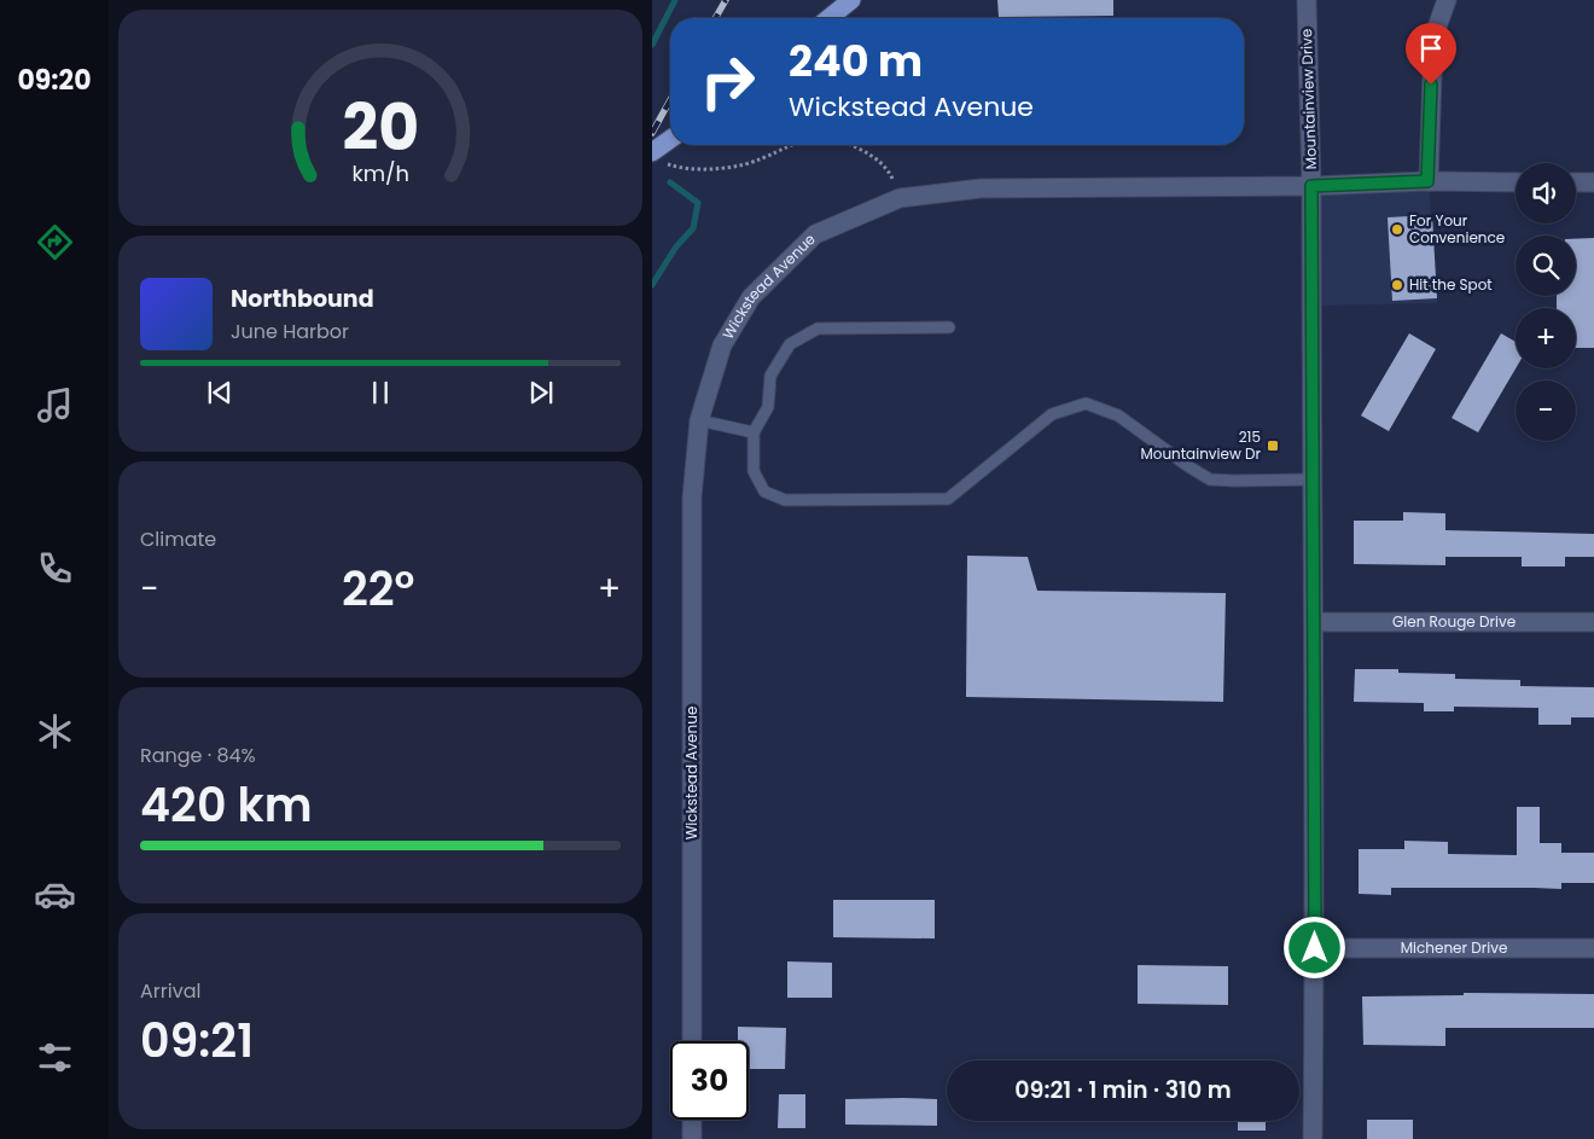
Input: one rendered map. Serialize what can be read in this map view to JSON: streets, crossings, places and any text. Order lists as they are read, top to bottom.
{
  "streets": {
    "street": [
      "Mountainview Drive",
      "Wickstead Avenue",
      "Glen Rouge Drive",
      "Michener Drive"
    ]
  },
  "crossings": [
    ["Mountainview Drive", "Wickstead Avenue"],
    ["Mountainview Drive", "Glen Rouge Drive"],
    ["Mountainview Drive", "Michener Drive"]
  ],
  "places": {
    "other": ["For Your Convenience", "Hit the Spot"],
    "transit": ["215 Mountainview Dr"]
  },
  "page": {
    "tabs": "09:20",
    "turn": ["240 m", "Wickstead Avenue"],
    "map_buttons": ["+", "−"],
    "song": ["Northbound", "June Harbor"],
    "tile": [
      "Climate",
      ["Range · 84%", "420 km"],
      ["Arrival", "09:21"]
    ],
    "heat": ["−", "22°", "+"],
    "limit": "30",
    "trip": "09:21 · 1 min · 310 m",
    "gauge": ["20", "km/h"]
  }
}
